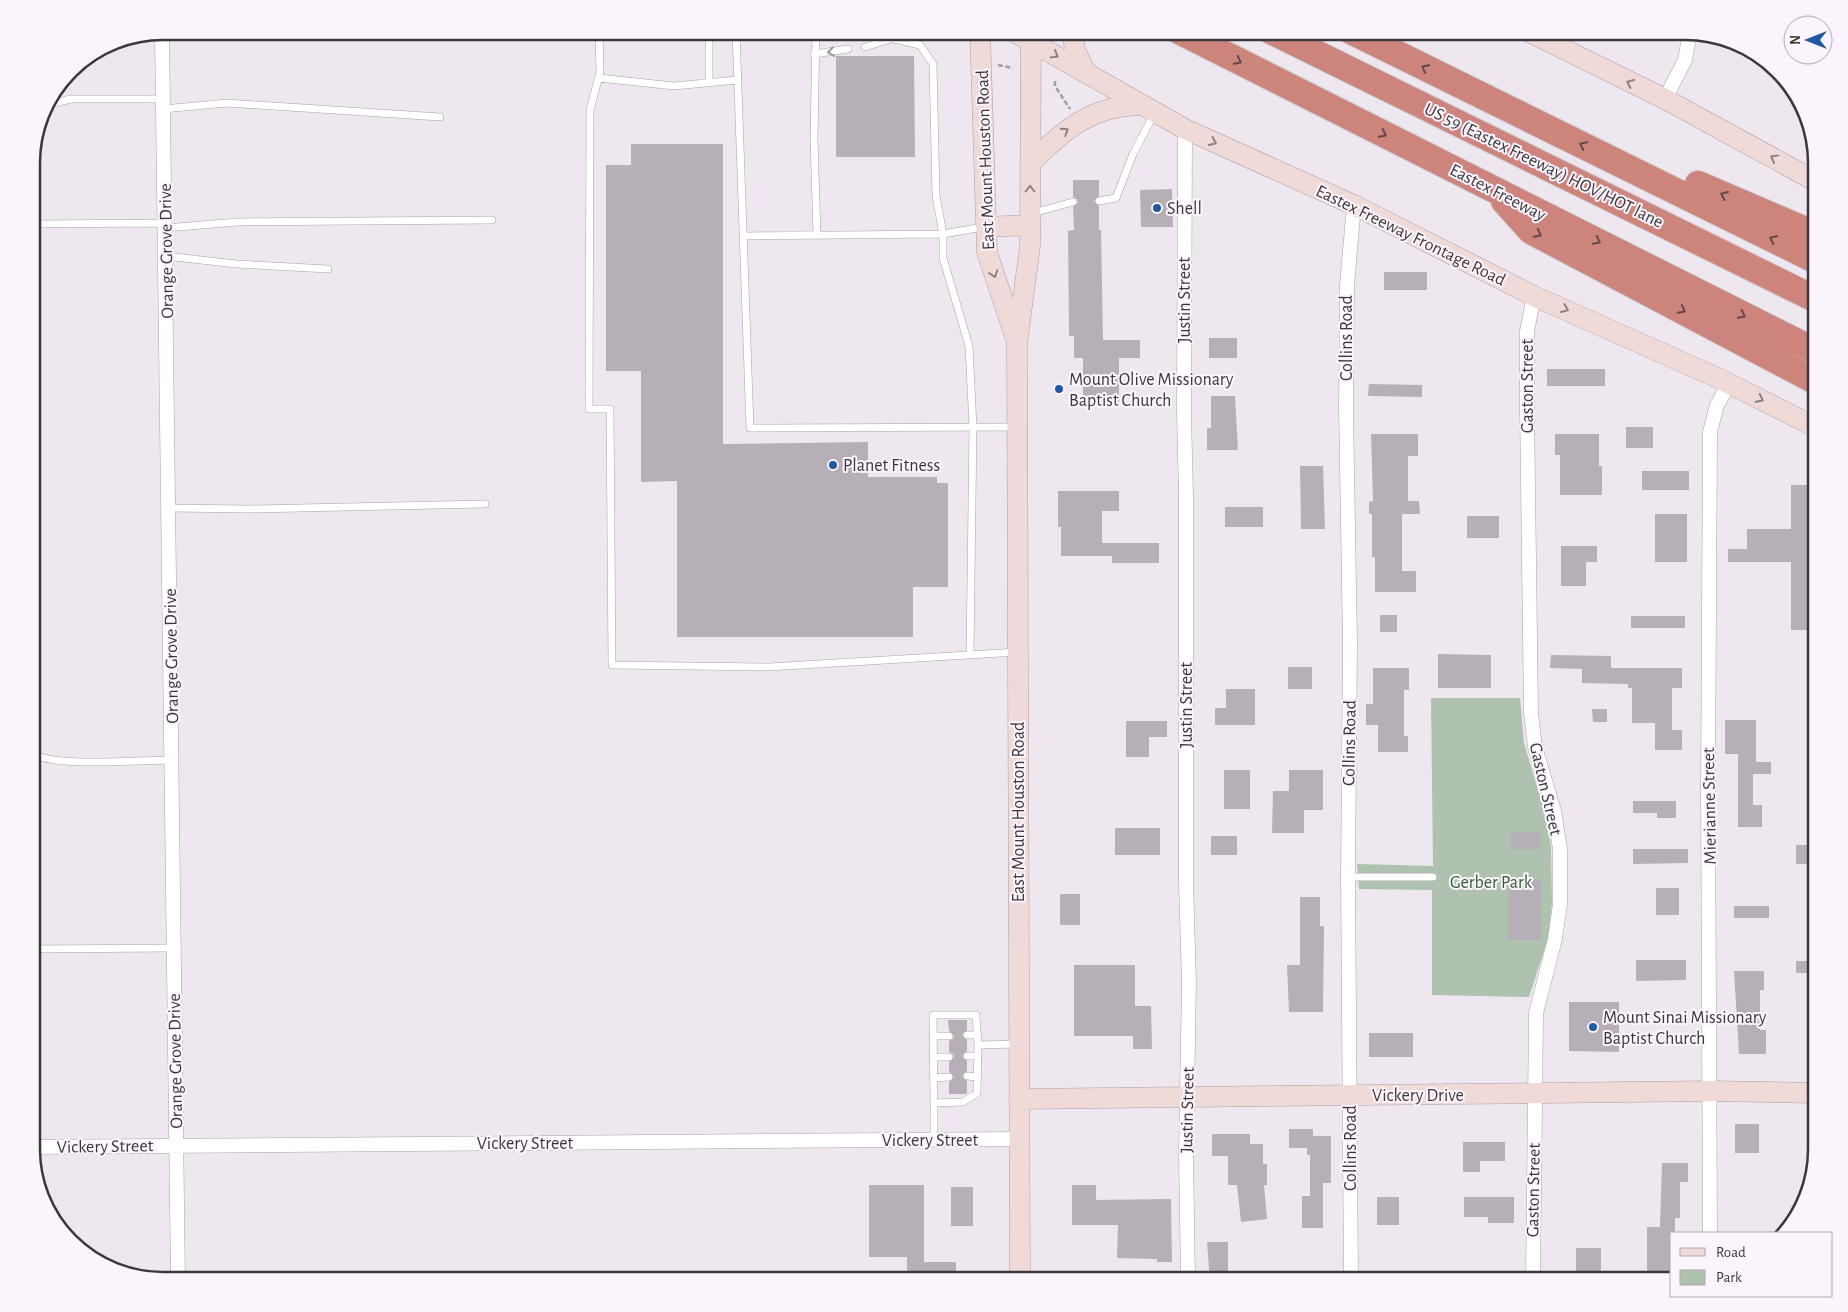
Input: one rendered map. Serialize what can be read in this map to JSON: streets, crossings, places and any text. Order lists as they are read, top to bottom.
{
  "streets": {
    "highway": ["US 59 (Eastex Freeway) HOV/HOT lane", "Eastex Freeway"],
    "street": [
      "East Mount Houston Road",
      "Eastex Freeway Frontage Road",
      "Orange Grove Drive",
      "Justin Street",
      "Collins Road",
      "Gaston Street",
      "Mierianne Street",
      "Vickery Drive",
      "Vickery Street"
    ]
  },
  "crossings": [
    ["East Mount Houston Road", "Vickery Drive"],
    ["East Mount Houston Road", "Vickery Street"],
    ["Eastex Freeway Frontage Road", "Justin Street"],
    ["Eastex Freeway Frontage Road", "Collins Road"],
    ["Eastex Freeway Frontage Road", "Gaston Street"],
    ["Eastex Freeway Frontage Road", "Mierianne Street"],
    ["Orange Grove Drive", "Vickery Street"],
    ["Justin Street", "Vickery Drive"],
    ["Collins Road", "Vickery Drive"],
    ["Gaston Street", "Vickery Drive"],
    ["Mierianne Street", "Vickery Drive"]
  ],
  "one_way": ["Eastex Freeway Frontage Road"],
  "parks": ["Gerber Park"],
  "places": [
    "Shell",
    "Mount Olive Missionary Baptist Church",
    "Planet Fitness",
    "Mount Sinai Missionary Baptist Church"
  ],
  "legend": ["Road", "Park"],
  "north": "left"
}
